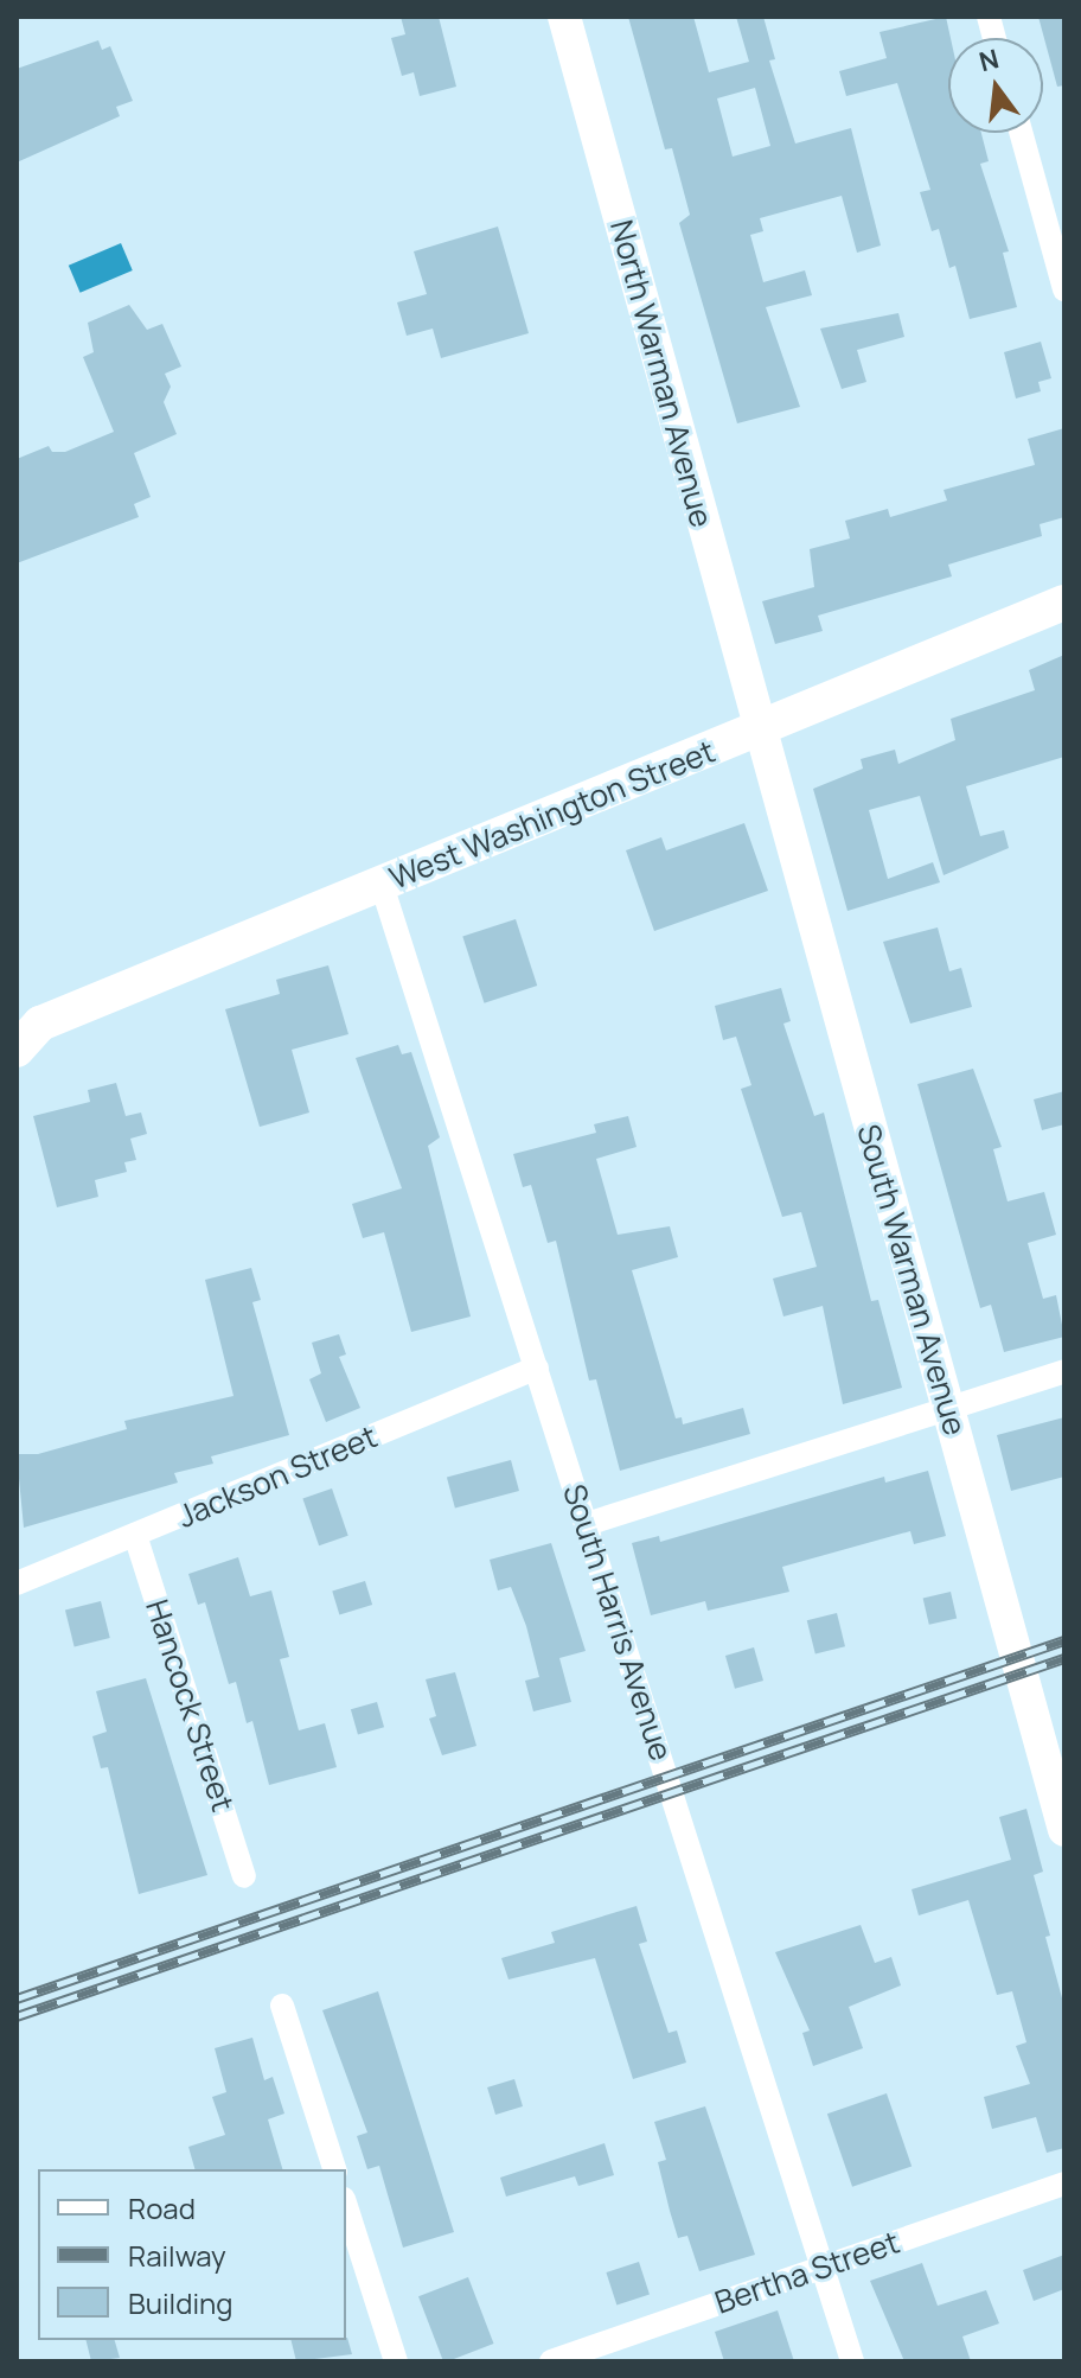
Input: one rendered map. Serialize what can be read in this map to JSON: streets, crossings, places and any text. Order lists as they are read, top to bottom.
{
  "streets": {
    "main road": ["North Warman Avenue", "West Washington Street", "South Warman Avenue"],
    "street": [
      "Jackson Street",
      "South Harris Avenue",
      "Hancock Street",
      "Bertha Street"
    ]
  },
  "crossings": [
    ["North Warman Avenue", "West Washington Street"],
    ["North Warman Avenue", "South Warman Avenue"],
    ["West Washington Street", "South Warman Avenue"],
    ["West Washington Street", "South Harris Avenue"],
    ["Jackson Street", "South Harris Avenue"],
    ["Jackson Street", "Hancock Street"],
    ["South Harris Avenue", "Bertha Street"]
  ],
  "legend": ["Road", "Railway", "Building"],
  "north": "top"
}
